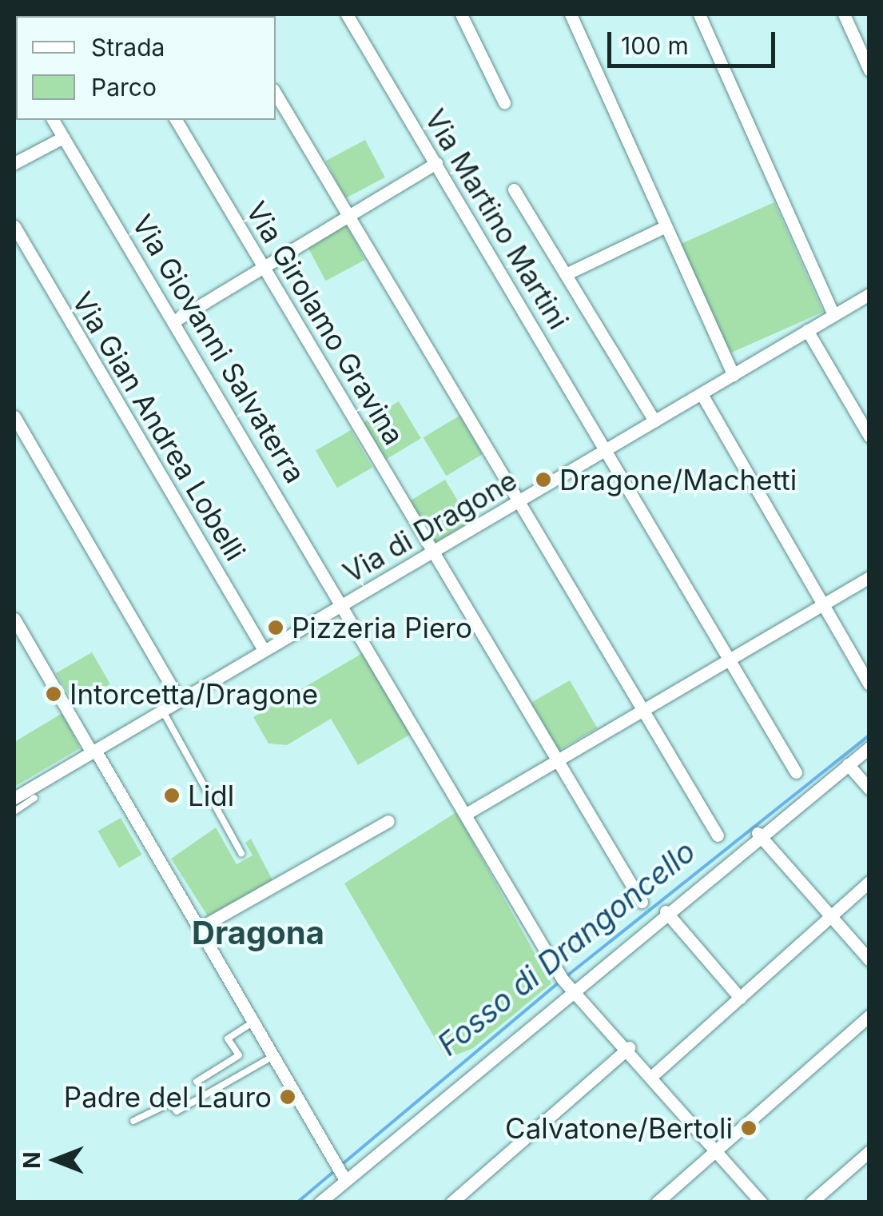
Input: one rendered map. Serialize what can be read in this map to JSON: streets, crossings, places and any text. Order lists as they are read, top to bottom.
{
  "streets": {
    "street": [
      "Via Martino Martini",
      "Via Girolamo Gravina",
      "Via Giovanni Salvaterra",
      "Via Gian Andrea Lobelli",
      "Via di Dragone"
    ]
  },
  "crossings": [
    ["Via Martino Martini", "Via di Dragone"],
    ["Via Girolamo Gravina", "Via di Dragone"],
    ["Via Giovanni Salvaterra", "Via di Dragone"],
    ["Via Gian Andrea Lobelli", "Via di Dragone"]
  ],
  "districts": ["Dragona"],
  "water": ["Fosso di Drangoncello"],
  "places": [
    "Dragone/Machetti",
    "Pizzeria Piero",
    "Intorcetta/Dragone",
    "Lidl",
    "Padre del Lauro",
    "Calvatone/Bertoli"
  ],
  "legend": ["Strada", "Parco"],
  "scale_bar": "100 m",
  "north": "left"
}
